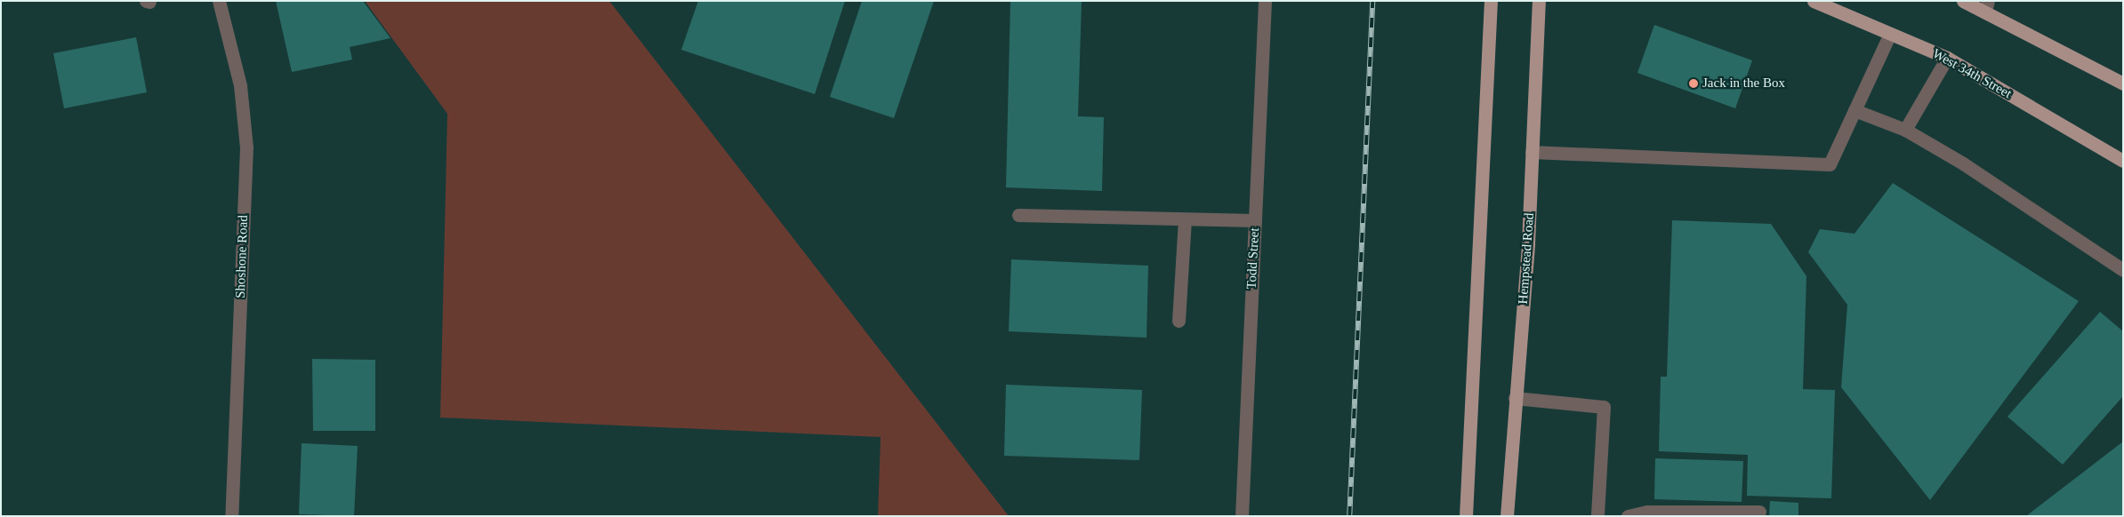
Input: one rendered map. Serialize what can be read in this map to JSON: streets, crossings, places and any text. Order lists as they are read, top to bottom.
{
  "streets": {
    "main road": ["West 34th Street", "Hempstead Road"],
    "street": ["Shoshone Road", "Todd Street"]
  },
  "places": ["Jack in the Box"]
}
